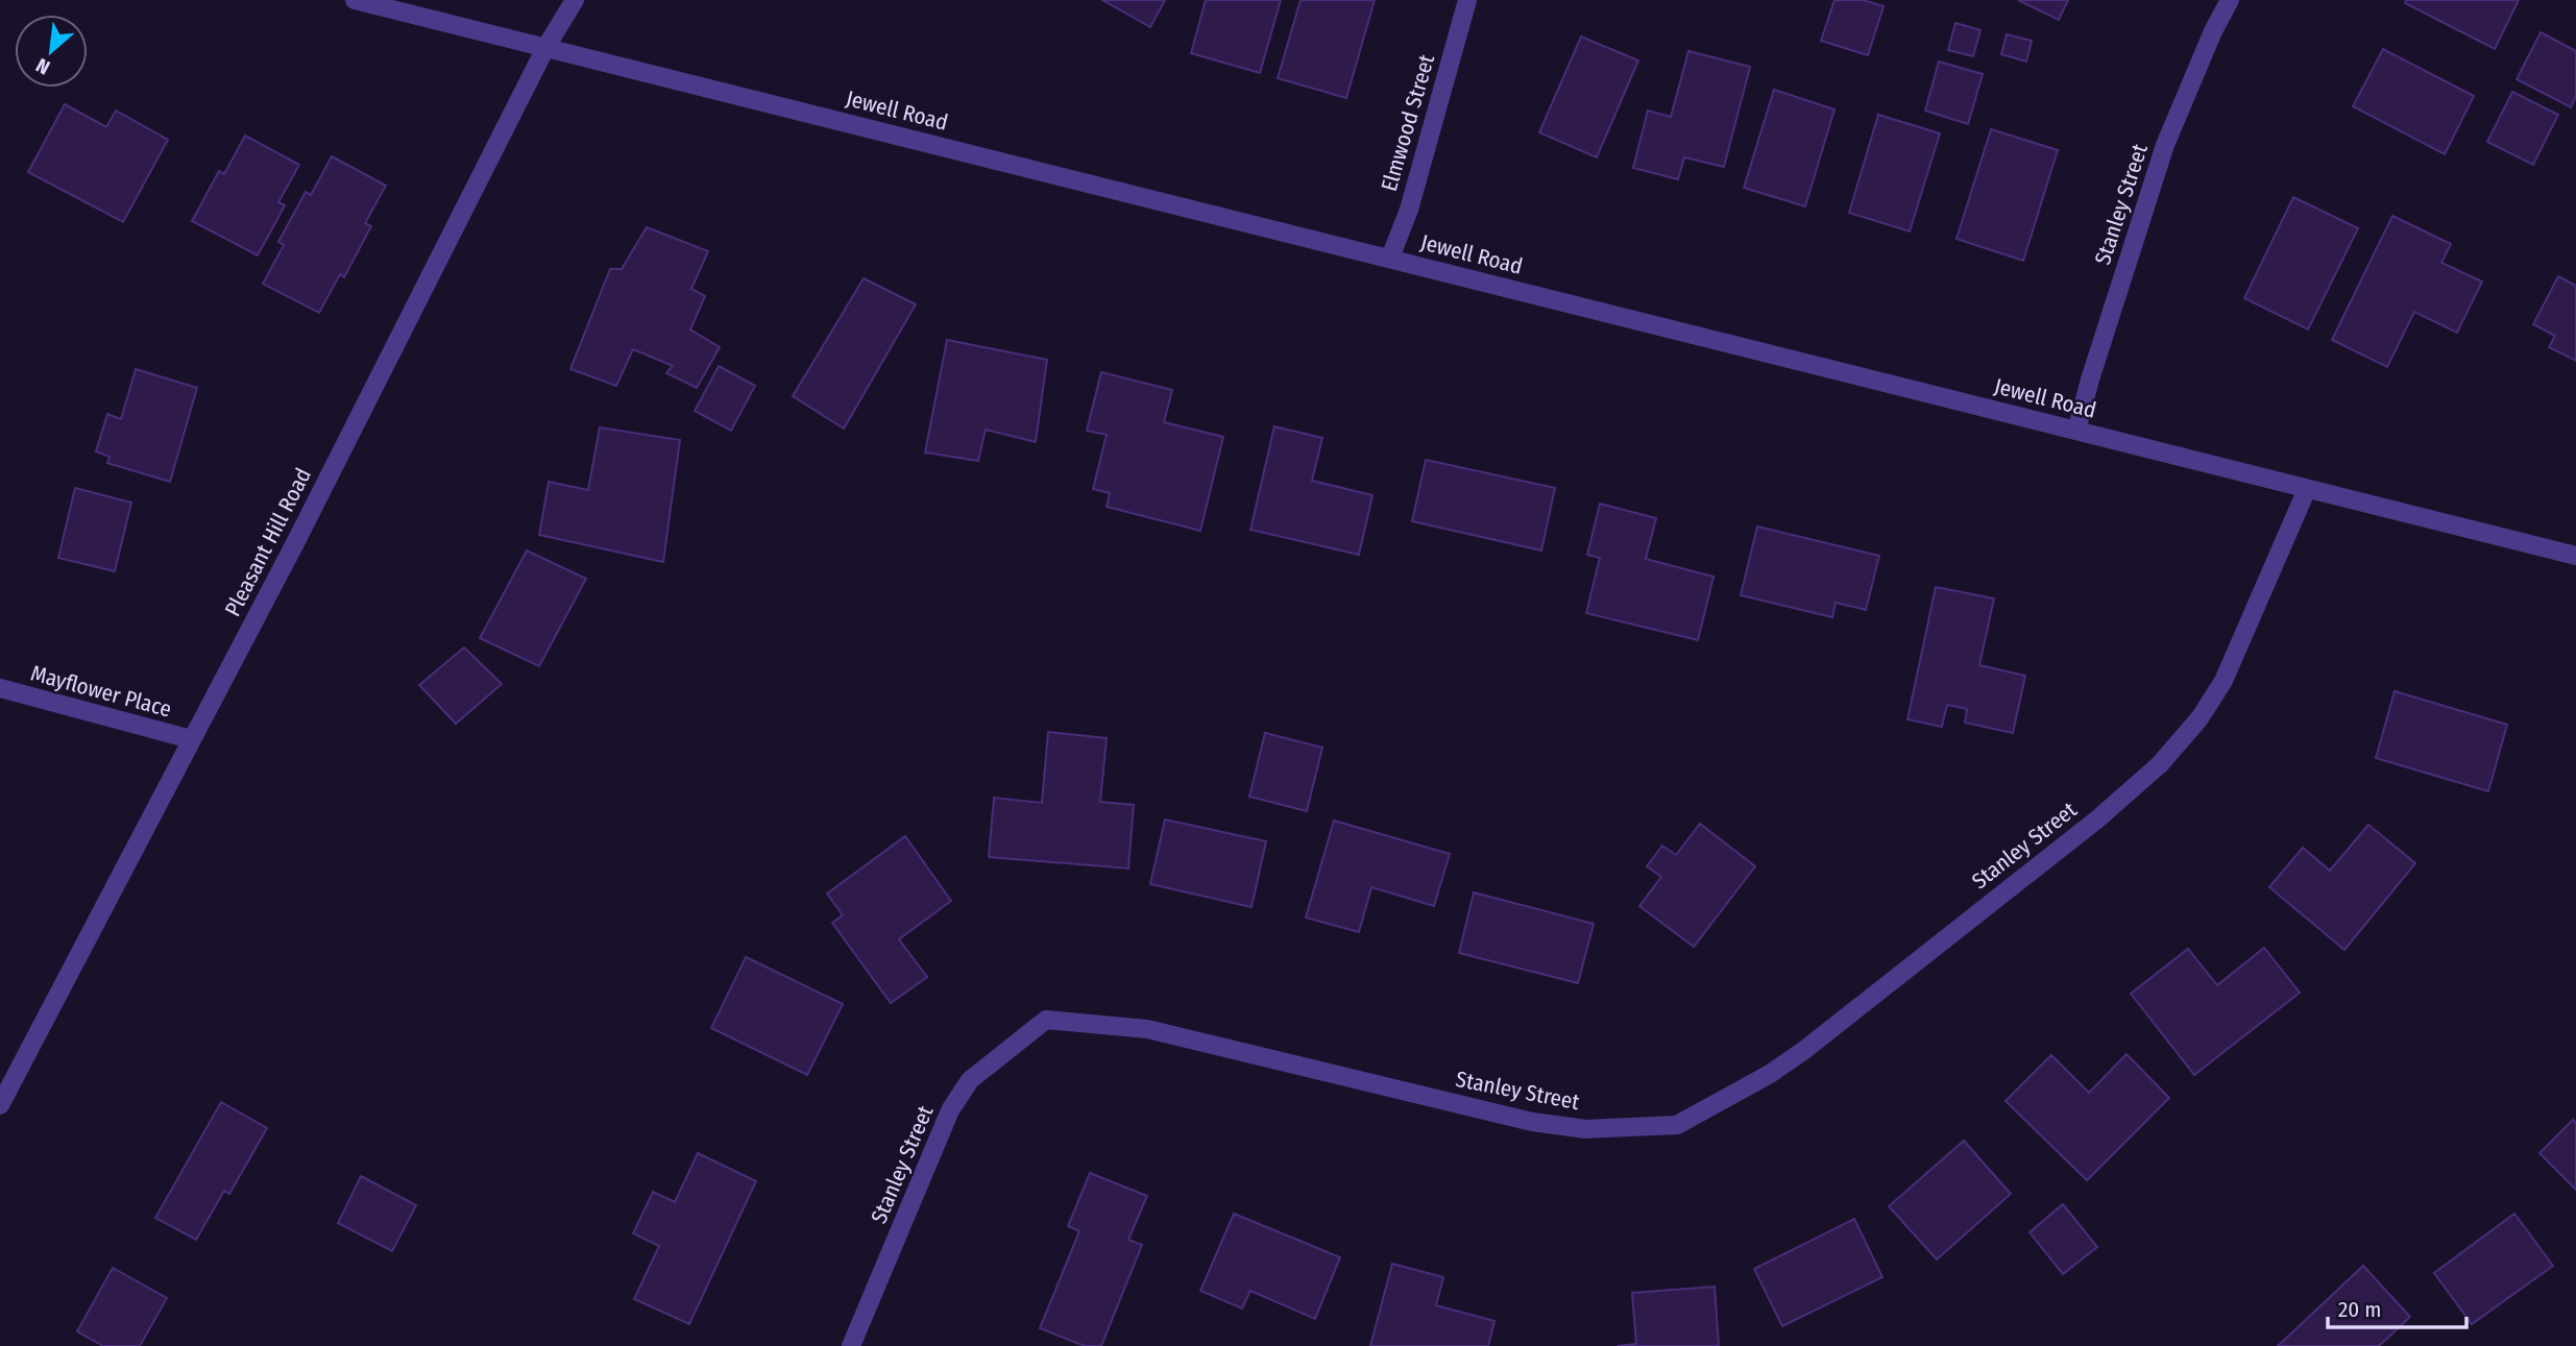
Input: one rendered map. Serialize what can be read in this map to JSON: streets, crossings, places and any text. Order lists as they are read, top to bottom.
{
  "streets": {
    "street": [
      "Jewell Road",
      "Elmwood Street",
      "Stanley Street",
      "Pleasant Hill Road",
      "Mayflower Place"
    ]
  },
  "crossings": [
    ["Jewell Road", "Elmwood Street"],
    ["Jewell Road", "Stanley Street"],
    ["Jewell Road", "Pleasant Hill Road"],
    ["Pleasant Hill Road", "Mayflower Place"]
  ],
  "scale_bar": "20 m",
  "north": "bottom left"
}
